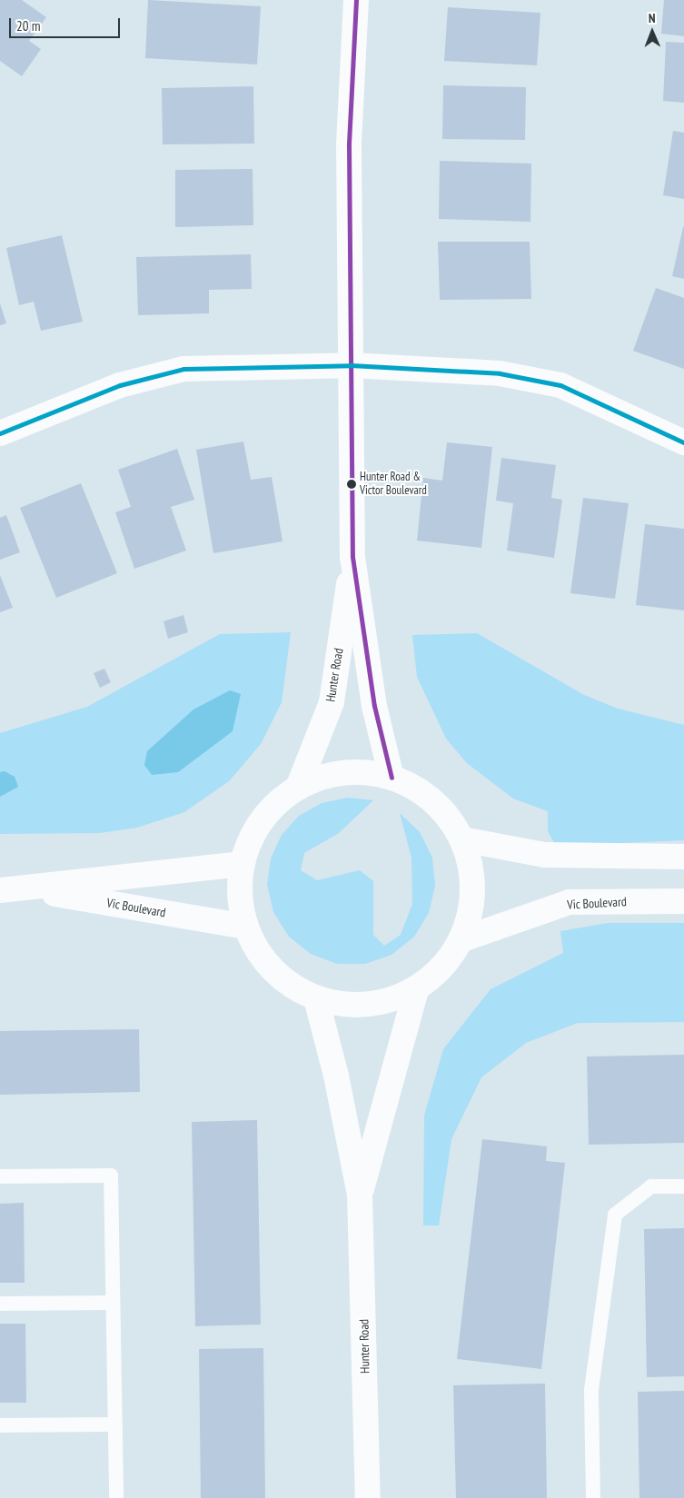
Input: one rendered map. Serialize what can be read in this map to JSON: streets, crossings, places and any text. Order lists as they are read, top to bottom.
{
  "streets": {
    "street": ["Hunter Road", "Vic Boulevard"]
  },
  "places": ["Hunter Road & Victor Boulevard"],
  "scale_bar": "20 m",
  "north": "top"
}
